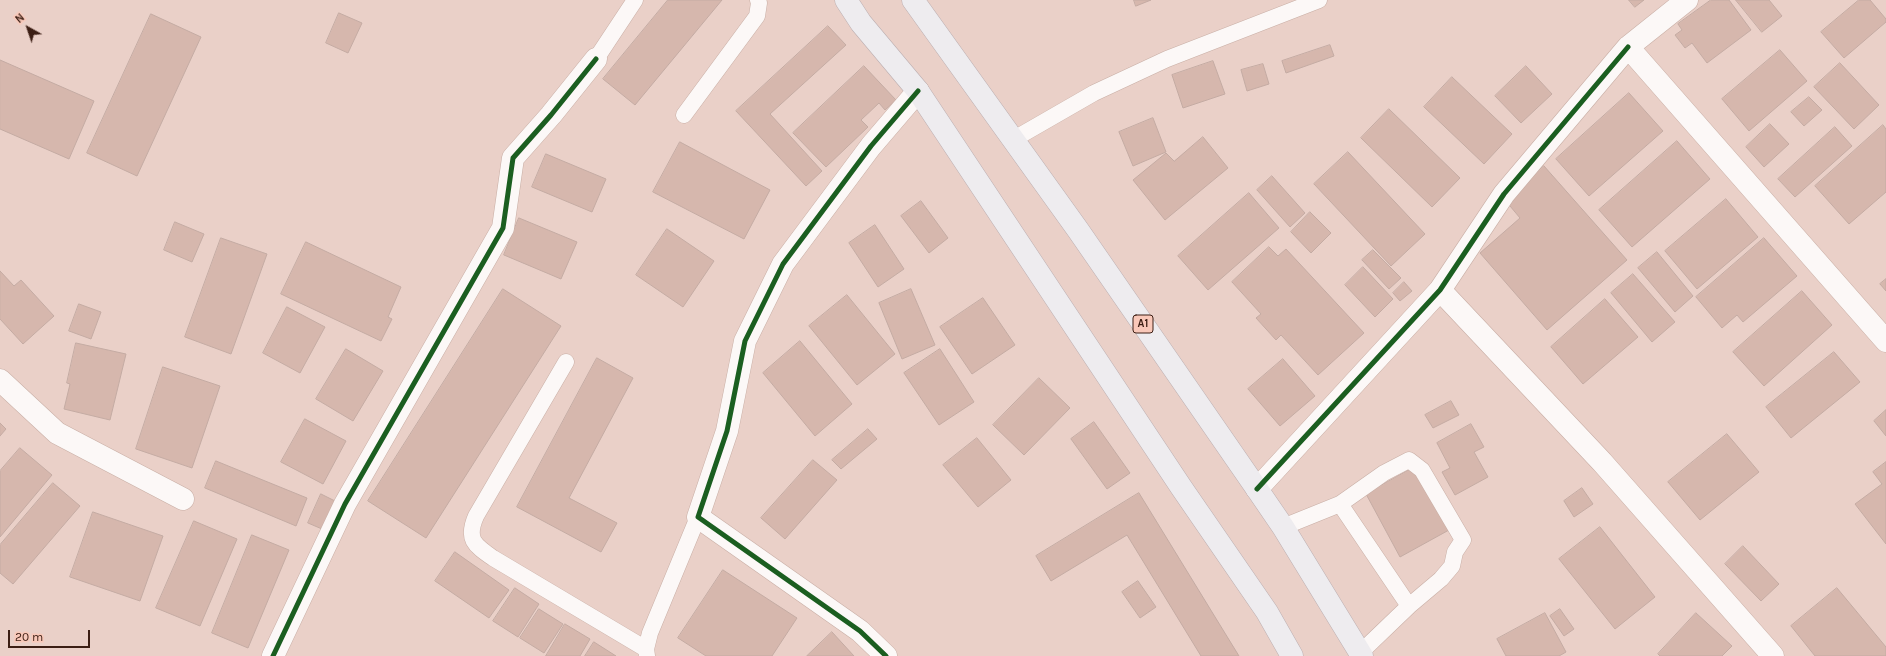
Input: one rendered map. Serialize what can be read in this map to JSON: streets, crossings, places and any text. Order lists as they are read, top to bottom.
{
  "streets": {
    "highway": ["A1"]
  },
  "scale_bar": "20 m",
  "north": "top left"
}
